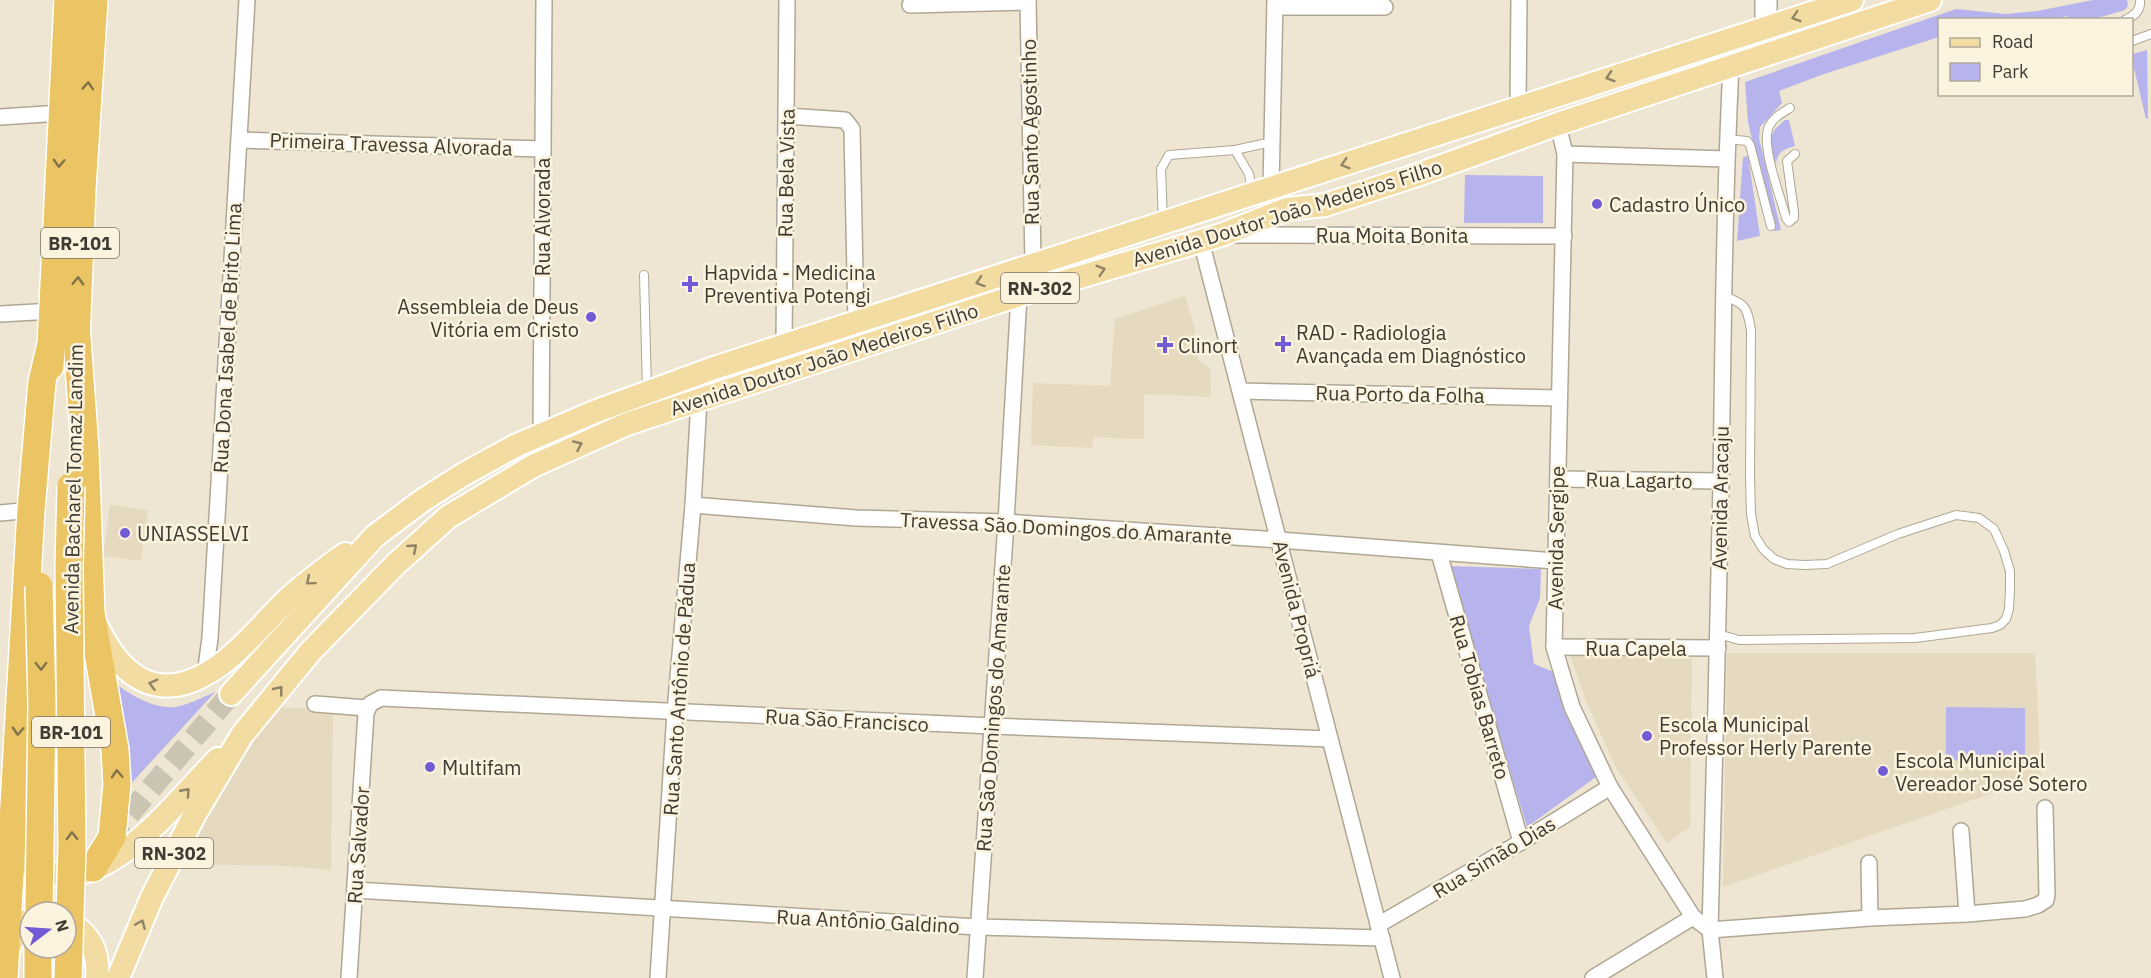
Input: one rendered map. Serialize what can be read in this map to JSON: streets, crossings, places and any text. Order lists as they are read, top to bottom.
{
  "streets": {
    "highway": ["BR-101", "Avenida Bacharel Tomaz Landim"],
    "main road": ["Avenida Doutor João Medeiros Filho", "RN-302"],
    "street": [
      "Rua Santo Agostinho",
      "Primeira Travessa Alvorada",
      "Rua Bela Vista",
      "Rua Alvorada",
      "Rua Moita Bonita",
      "Rua Dona Isabel de Brito Lima",
      "Rua Porto da Folha",
      "Rua Lagarto",
      "Avenida Aracaju",
      "Travessa São Domingos do Amarante",
      "Avenida Sergipe",
      "Avenida Propriá",
      "Rua Capela",
      "Rua Santo Antônio de Pádua",
      "Rua Tobias Barreto",
      "Rua São Domingos do Amarante",
      "Rua São Francisco",
      "Rua Salvador",
      "Rua Simão Dias",
      "Rua Antônio Galdino"
    ]
  },
  "crossings": [
    ["Rua Santo Agostinho", "Avenida Doutor João Medeiros Filho"],
    ["Primeira Travessa Alvorada", "Rua Alvorada"],
    ["Primeira Travessa Alvorada", "Rua Dona Isabel de Brito Lima"],
    ["Rua Bela Vista", "Avenida Doutor João Medeiros Filho"],
    ["Avenida Doutor João Medeiros Filho", "Rua Alvorada"],
    ["Avenida Doutor João Medeiros Filho", "Rua Moita Bonita"],
    ["Avenida Doutor João Medeiros Filho", "Avenida Aracaju"],
    ["Avenida Doutor João Medeiros Filho", "Avenida Sergipe"],
    ["Avenida Doutor João Medeiros Filho", "Avenida Propriá"],
    ["Avenida Doutor João Medeiros Filho", "Rua Santo Antônio de Pádua"],
    ["Avenida Doutor João Medeiros Filho", "Rua São Domingos do Amarante"],
    ["Rua Moita Bonita", "Avenida Sergipe"],
    ["Rua Moita Bonita", "Avenida Propriá"],
    ["Rua Porto da Folha", "Avenida Sergipe"],
    ["Rua Porto da Folha", "Avenida Propriá"],
    ["Rua Lagarto", "Avenida Aracaju"],
    ["Rua Lagarto", "Avenida Sergipe"],
    ["Avenida Aracaju", "Rua Capela"],
    ["Travessa São Domingos do Amarante", "Avenida Sergipe"],
    ["Travessa São Domingos do Amarante", "Avenida Propriá"],
    ["Travessa São Domingos do Amarante", "Rua Santo Antônio de Pádua"],
    ["Travessa São Domingos do Amarante", "Rua Tobias Barreto"],
    ["Travessa São Domingos do Amarante", "Rua São Domingos do Amarante"],
    ["Avenida Sergipe", "Rua Capela"],
    ["Avenida Sergipe", "Rua Simão Dias"],
    ["Avenida Propriá", "Rua São Francisco"],
    ["Avenida Propriá", "Rua Simão Dias"],
    ["Avenida Propriá", "Rua Antônio Galdino"],
    ["Rua Santo Antônio de Pádua", "Rua São Francisco"],
    ["Rua Santo Antônio de Pádua", "Rua Antônio Galdino"],
    ["Rua Tobias Barreto", "Rua Simão Dias"],
    ["Rua São Domingos do Amarante", "Rua São Francisco"],
    ["Rua São Domingos do Amarante", "Rua Antônio Galdino"],
    ["Rua São Francisco", "Rua Salvador"],
    ["Rua Salvador", "Rua Antônio Galdino"],
    ["Rua Simão Dias", "Rua Antônio Galdino"]
  ],
  "places": {
    "other": [
      "Cadastro Único",
      "Assembleia de Deus Vitória em Cristo",
      "UNIASSELVI",
      "Escola Municipal Professor Herly Parente",
      "Multifam",
      "Escola Municipal Vereador José Sotero"
    ],
    "health": ["Hapvida - Medicina Preventiva Potengi", "RAD - Radiologia Avançada em Diagnóstico", "Clinort"]
  },
  "legend": ["Road", "Park"],
  "north": "right"
}
